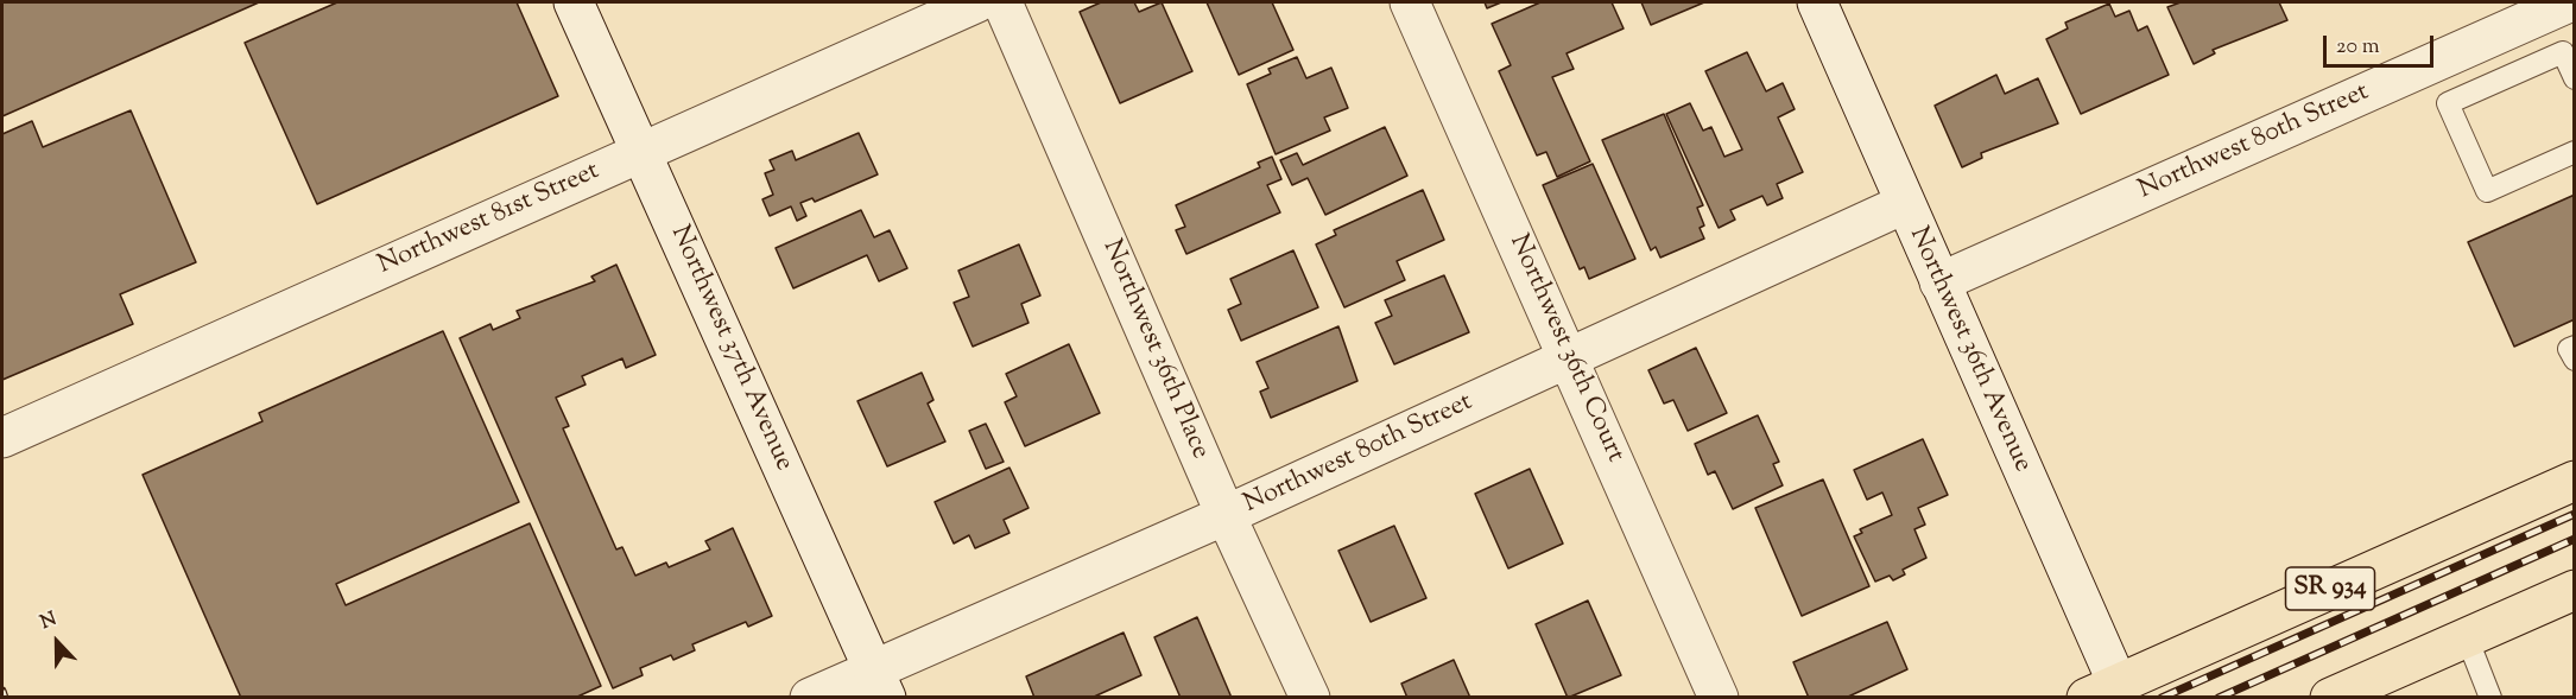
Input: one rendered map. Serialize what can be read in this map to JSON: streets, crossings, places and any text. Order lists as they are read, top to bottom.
{
  "streets": {
    "main road": ["SR 934"],
    "street": [
      "Northwest 80th Street",
      "Northwest 81st Street",
      "Northwest 37th Avenue",
      "Northwest 36th Court",
      "Northwest 36th Place",
      "Northwest 36th Avenue"
    ]
  },
  "crossings": [
    ["Northwest 80th Street", "Northwest 37th Avenue"],
    ["Northwest 80th Street", "Northwest 36th Court"],
    ["Northwest 80th Street", "Northwest 36th Place"],
    ["Northwest 80th Street", "Northwest 36th Avenue"],
    ["Northwest 81st Street", "Northwest 37th Avenue"],
    ["Northwest 36th Avenue", "SR 934"]
  ],
  "scale_bar": "20 m",
  "north": "top"
}
